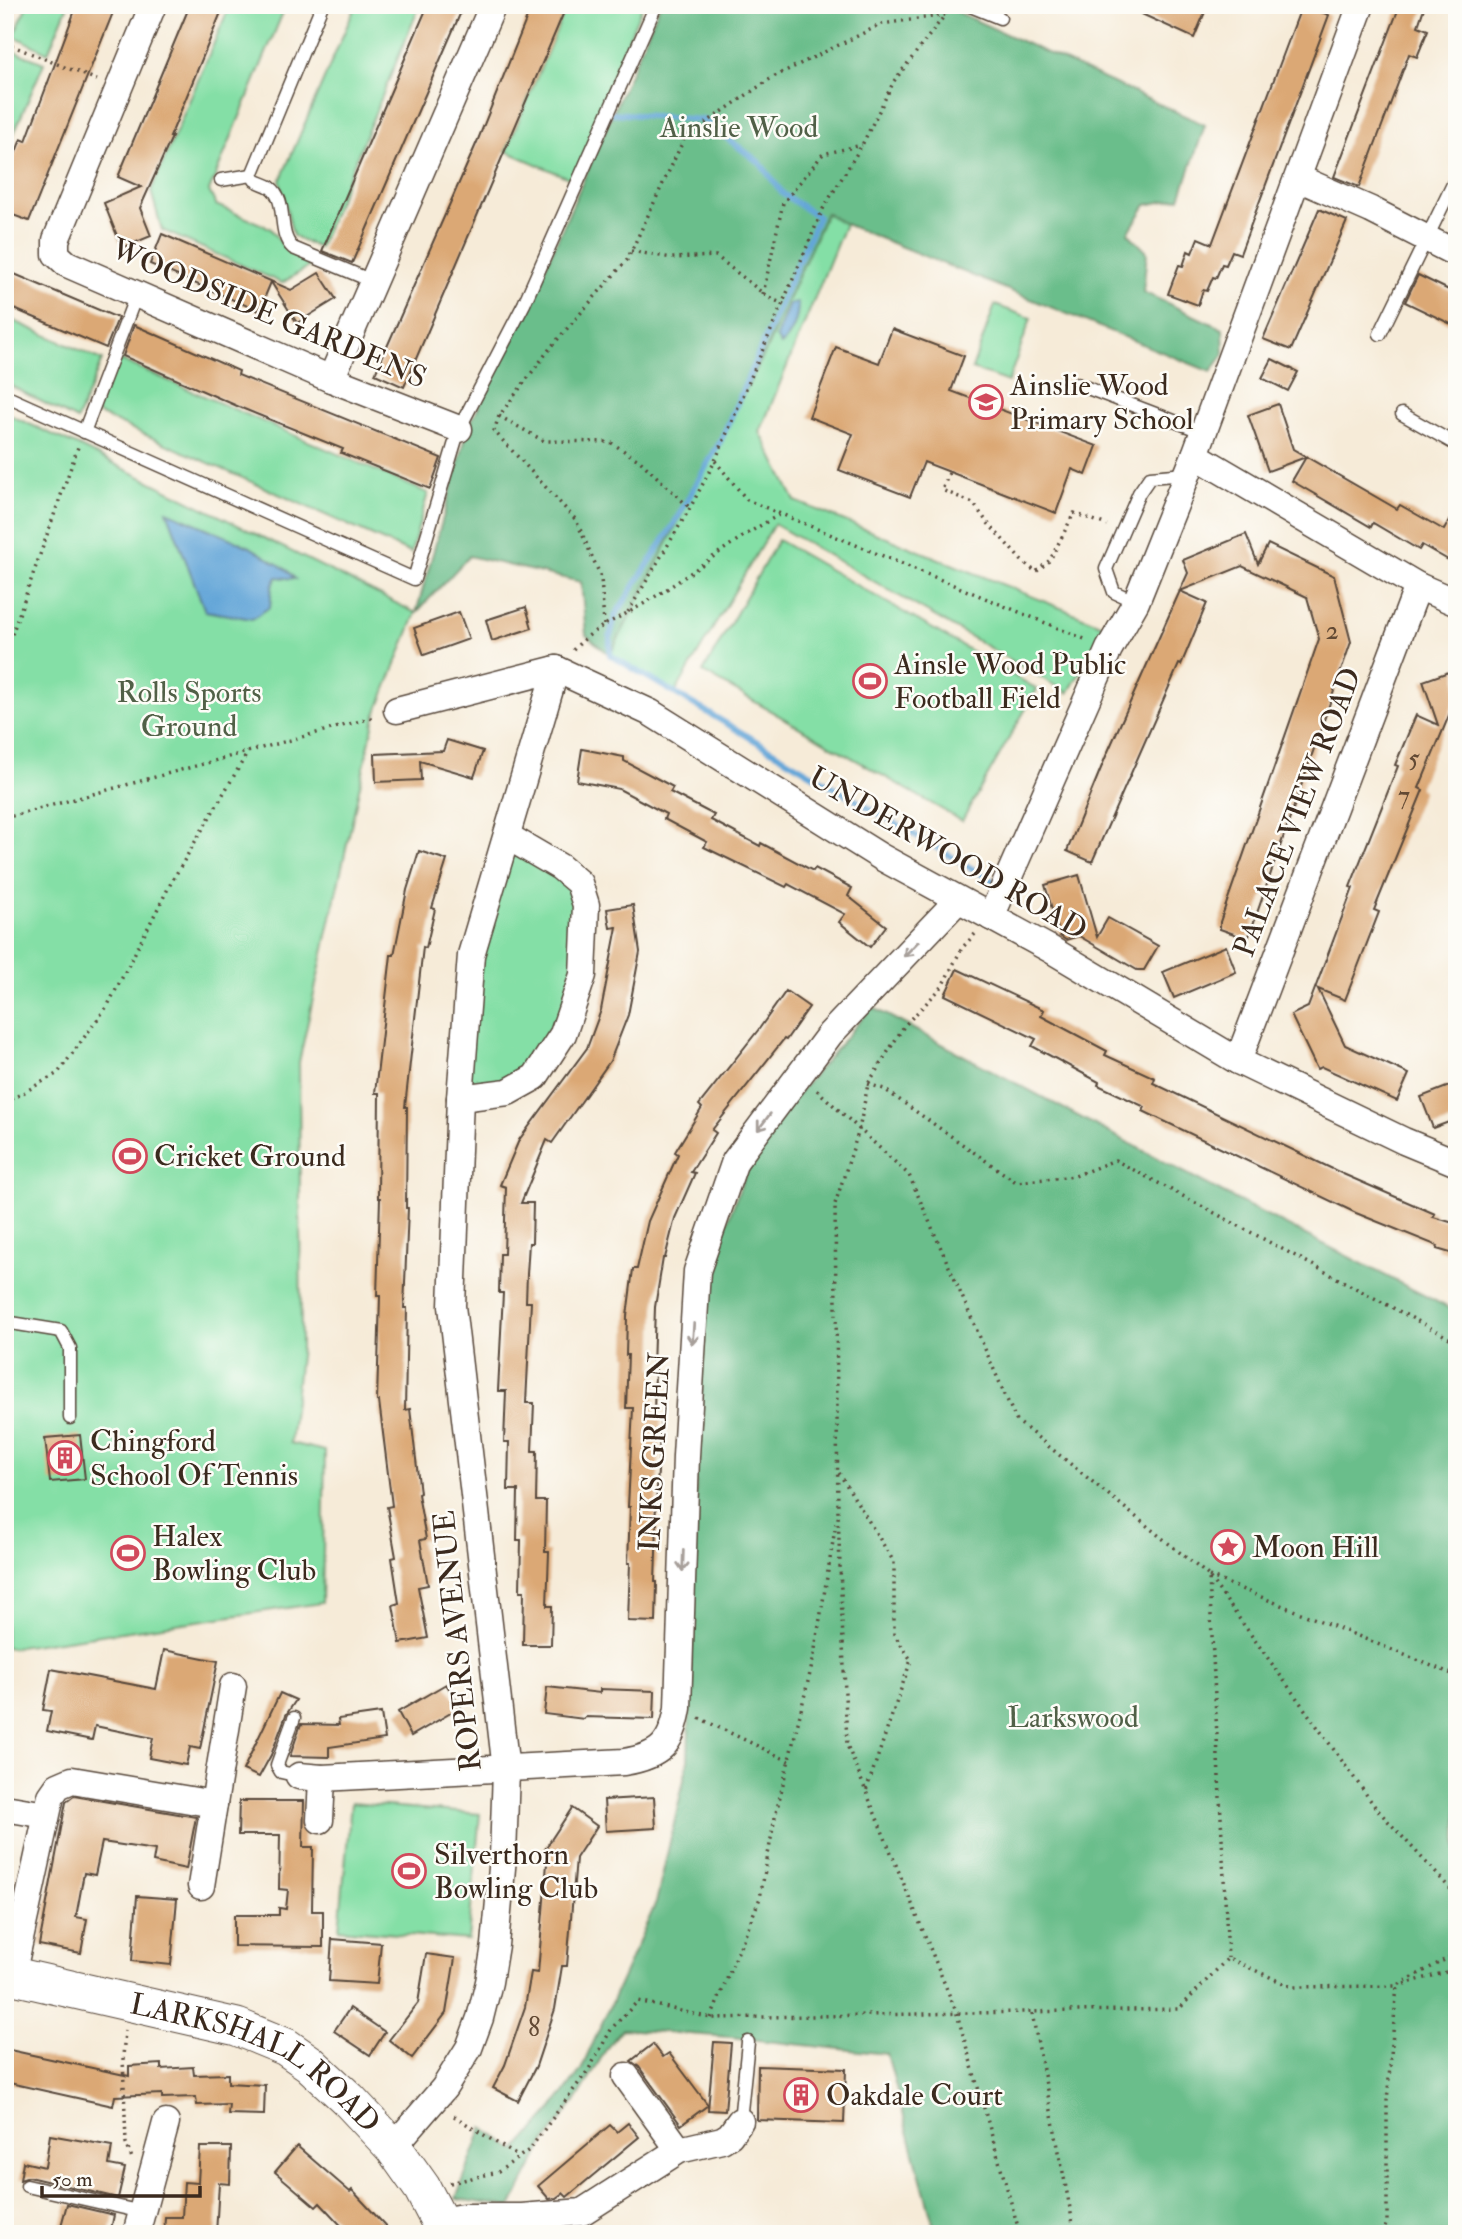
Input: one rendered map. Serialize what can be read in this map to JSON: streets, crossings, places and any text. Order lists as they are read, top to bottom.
{
  "streets": {
    "main road": ["LARKSHALL ROAD"],
    "street": [
      "WOODSIDE GARDENS",
      "PALACE VIEW ROAD",
      "UNDERWOOD ROAD",
      "INKS GREEN",
      "ROPERS AVENUE"
    ]
  },
  "crossings": [
    ["PALACE VIEW ROAD", "UNDERWOOD ROAD"],
    ["UNDERWOOD ROAD", "INKS GREEN"],
    ["UNDERWOOD ROAD", "ROPERS AVENUE"],
    ["INKS GREEN", "ROPERS AVENUE"],
    ["ROPERS AVENUE", "LARKSHALL ROAD"]
  ],
  "one_way": ["INKS GREEN"],
  "parks": ["Ainslie Wood", "Rolls Sports Ground", "Larkswood"],
  "places": {
    "school or university": ["Ainslie Wood Primary School"],
    "sports": [
      "Ainsle Wood Public Football Field",
      "Cricket Ground",
      "Halex Bowling Club",
      "Silverthorn Bowling Club"
    ],
    "building": ["Chingford School Of Tennis", "Oakdale Court"],
    "place": ["Moon Hill"]
  },
  "house_numbers": [
    "2",
    "5",
    "7",
    "8"
  ],
  "scale_bar": "50 m"
}
